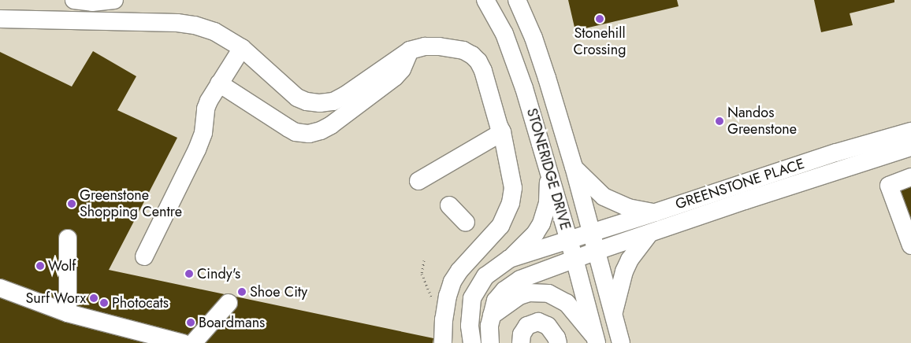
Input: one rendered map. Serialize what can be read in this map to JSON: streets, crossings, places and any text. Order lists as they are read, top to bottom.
{
  "streets": {
    "street": ["STONERIDGE DRIVE", "GREENSTONE PLACE"]
  },
  "crossings": [
    ["STONERIDGE DRIVE", "GREENSTONE PLACE"]
  ],
  "places": [
    "Stonehill Crossing",
    "Nandos Greenstone",
    "Greenstone Shopping Centre",
    "Wolf",
    "Cindy's",
    "Shoe City",
    "Surf Worx",
    "Photocats",
    "Boardmans"
  ]
}
